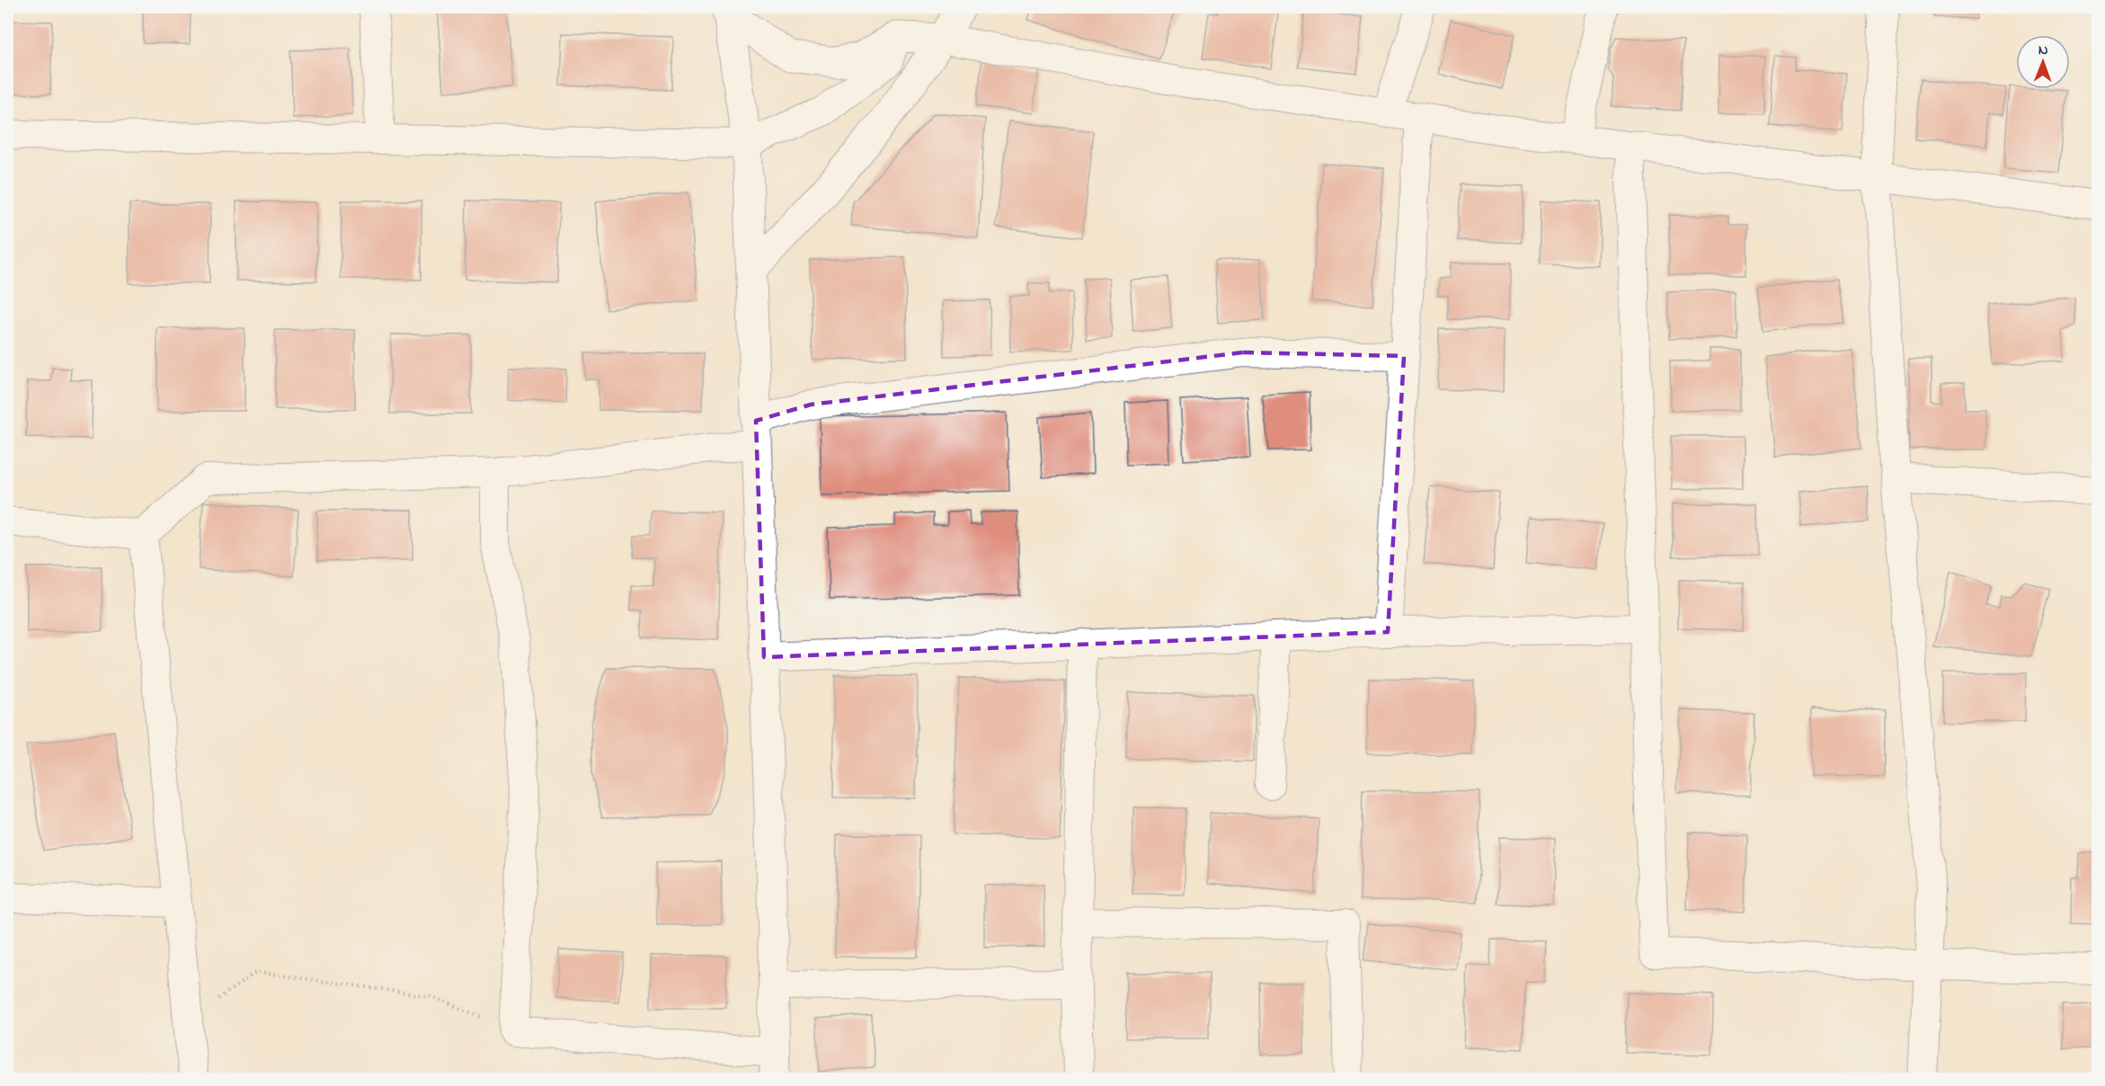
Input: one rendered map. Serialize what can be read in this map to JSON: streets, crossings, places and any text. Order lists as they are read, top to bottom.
{
  "north": "top"
}
